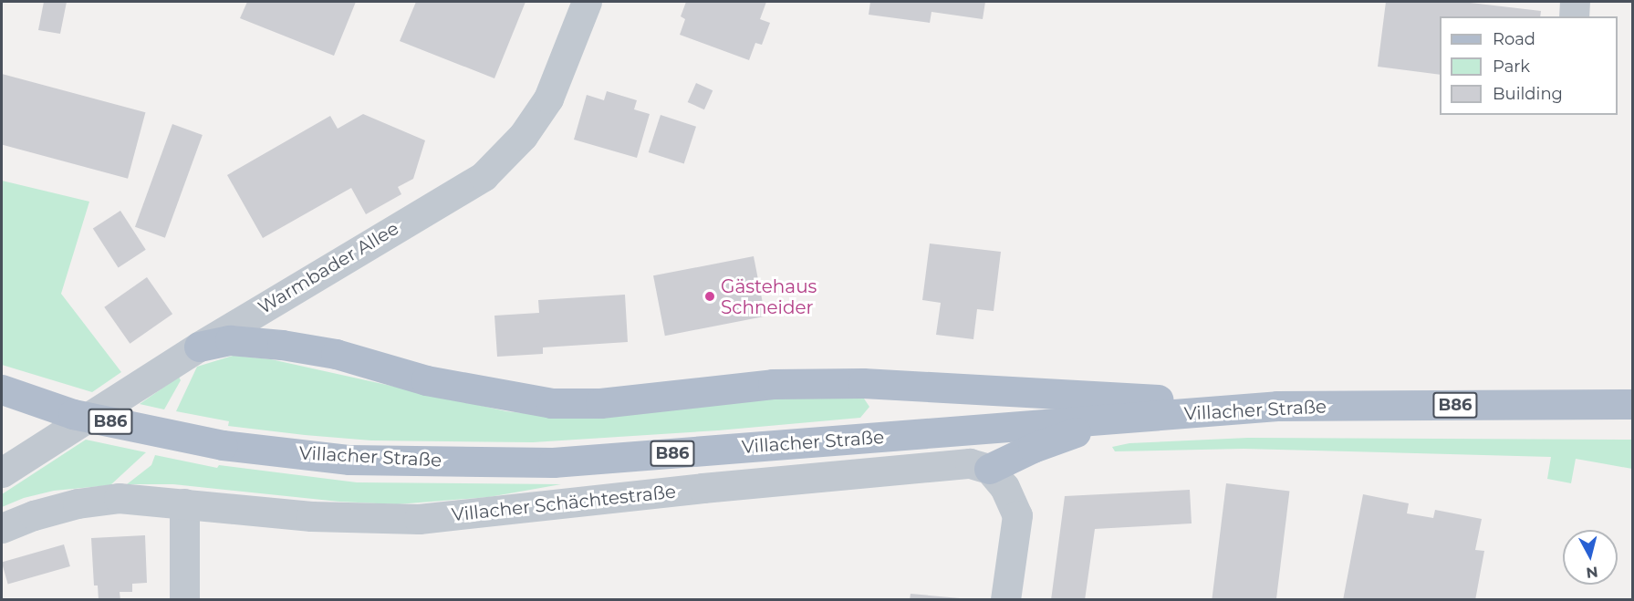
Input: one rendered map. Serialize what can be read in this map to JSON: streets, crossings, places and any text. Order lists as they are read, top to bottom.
{
  "streets": {
    "main road": ["B86", "Villacher Straße"],
    "street": ["Warmbader Allee", "Villacher Schächtestraße"]
  },
  "places": ["Gästehaus Schneider"],
  "legend": ["Road", "Park", "Building"],
  "north": "bottom"
}
